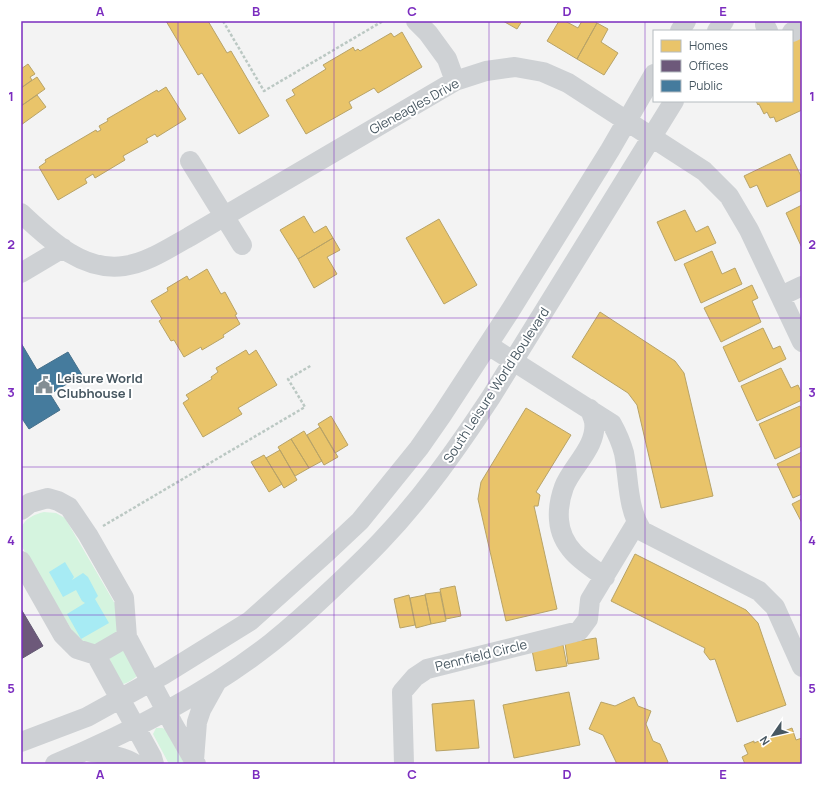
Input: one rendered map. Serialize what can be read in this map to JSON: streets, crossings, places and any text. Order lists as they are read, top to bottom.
{
  "streets": {
    "street": ["Gleneagles Drive", "South Leisure World Boulevard", "Pennfield Circle"]
  },
  "crossings": [
    ["Gleneagles Drive", "South Leisure World Boulevard"]
  ],
  "places": {
    "public building": ["Leisure World Clubhouse I"]
  },
  "legend": ["Homes", "Offices", "Public"],
  "north": "bottom left",
  "grid": {
    "columns": [
      "A",
      "B",
      "C",
      "D",
      "E"
    ],
    "rows": [
      "1",
      "2",
      "3",
      "4",
      "5"
    ]
  }
}
